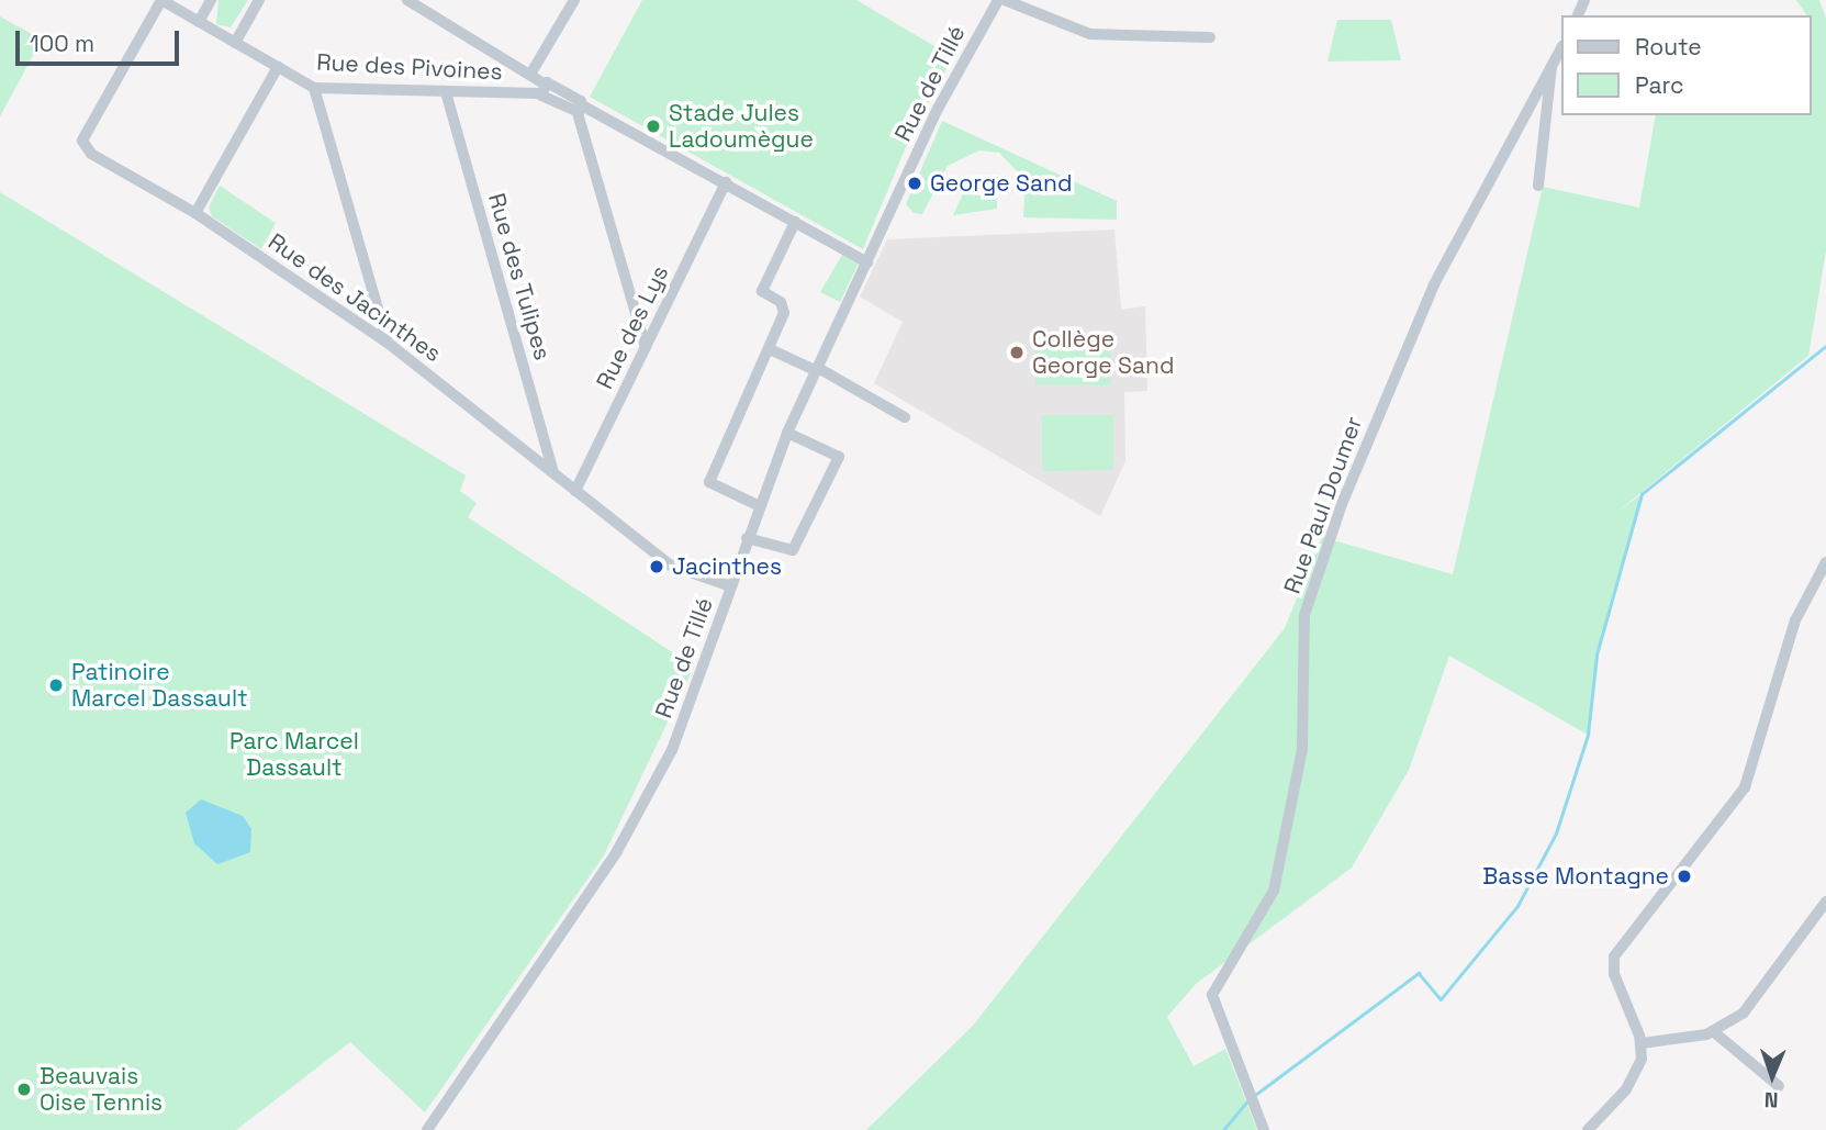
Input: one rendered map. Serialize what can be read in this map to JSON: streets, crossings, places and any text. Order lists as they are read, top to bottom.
{
  "streets": {
    "street": [
      "Rue des Pivoines",
      "Rue de Tillé",
      "Rue des Tulipes",
      "Rue des Jacinthes",
      "Rue des Lys",
      "Rue Paul Doumer"
    ]
  },
  "crossings": [
    ["Rue des Pivoines", "Rue des Tulipes"],
    ["Rue des Pivoines", "Rue des Jacinthes"],
    ["Rue de Tillé", "Rue des Jacinthes"],
    ["Rue des Tulipes", "Rue des Jacinthes"],
    ["Rue des Jacinthes", "Rue des Lys"]
  ],
  "parks": ["Parc Marcel Dassault"],
  "places": [
    "Stade Jules Ladoumègue",
    "George Sand",
    "Collège George Sand",
    "Jacinthes",
    "Patinoire Marcel Dassault",
    "Basse Montagne",
    "Beauvais Oise Tennis"
  ],
  "legend": ["Route", "Parc"],
  "scale_bar": "100 m",
  "north": "bottom"
}
